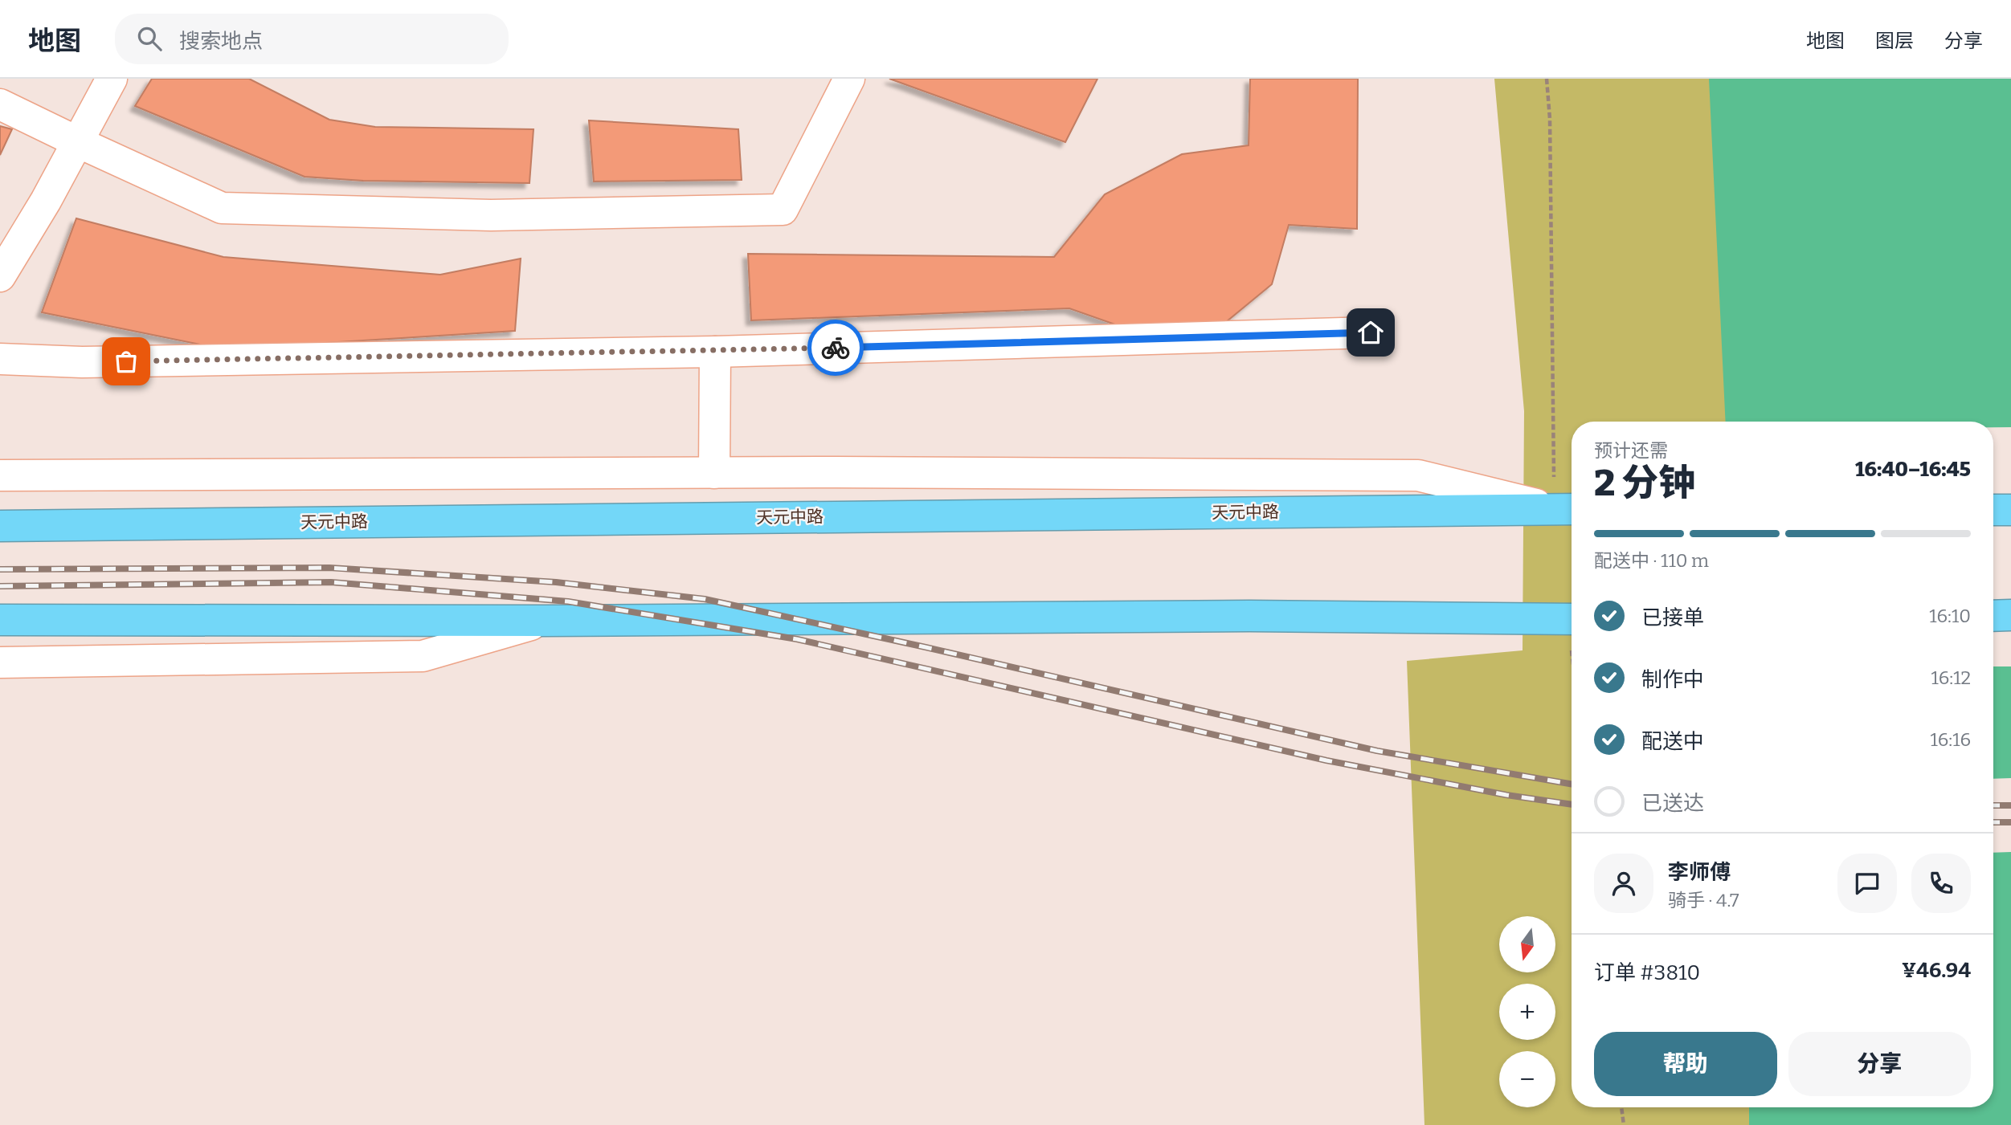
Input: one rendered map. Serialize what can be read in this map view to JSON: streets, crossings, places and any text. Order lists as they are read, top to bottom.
{
  "streets": {
    "highway": ["天元中路"]
  },
  "north": "bottom",
  "page": {
    "header": "地图",
    "search": "搜索地点",
    "nav": ["地图", "图层", "分享"],
    "heading": ["2 分钟", "预计还需", "16:40–16:45"],
    "panel": [
      "李师傅",
      "骑手 · 4.7",
      "订单 #3810",
      "¥46.94"
    ],
    "bar": "配送中 · 110 m",
    "list": [
      ["已接单", "16:10"],
      ["制作中", "16:12"],
      ["配送中", "16:16"],
      "已送达"
    ],
    "map_buttons": ["+", "−"],
    "buttons": ["帮助", "分享"]
  }
}
